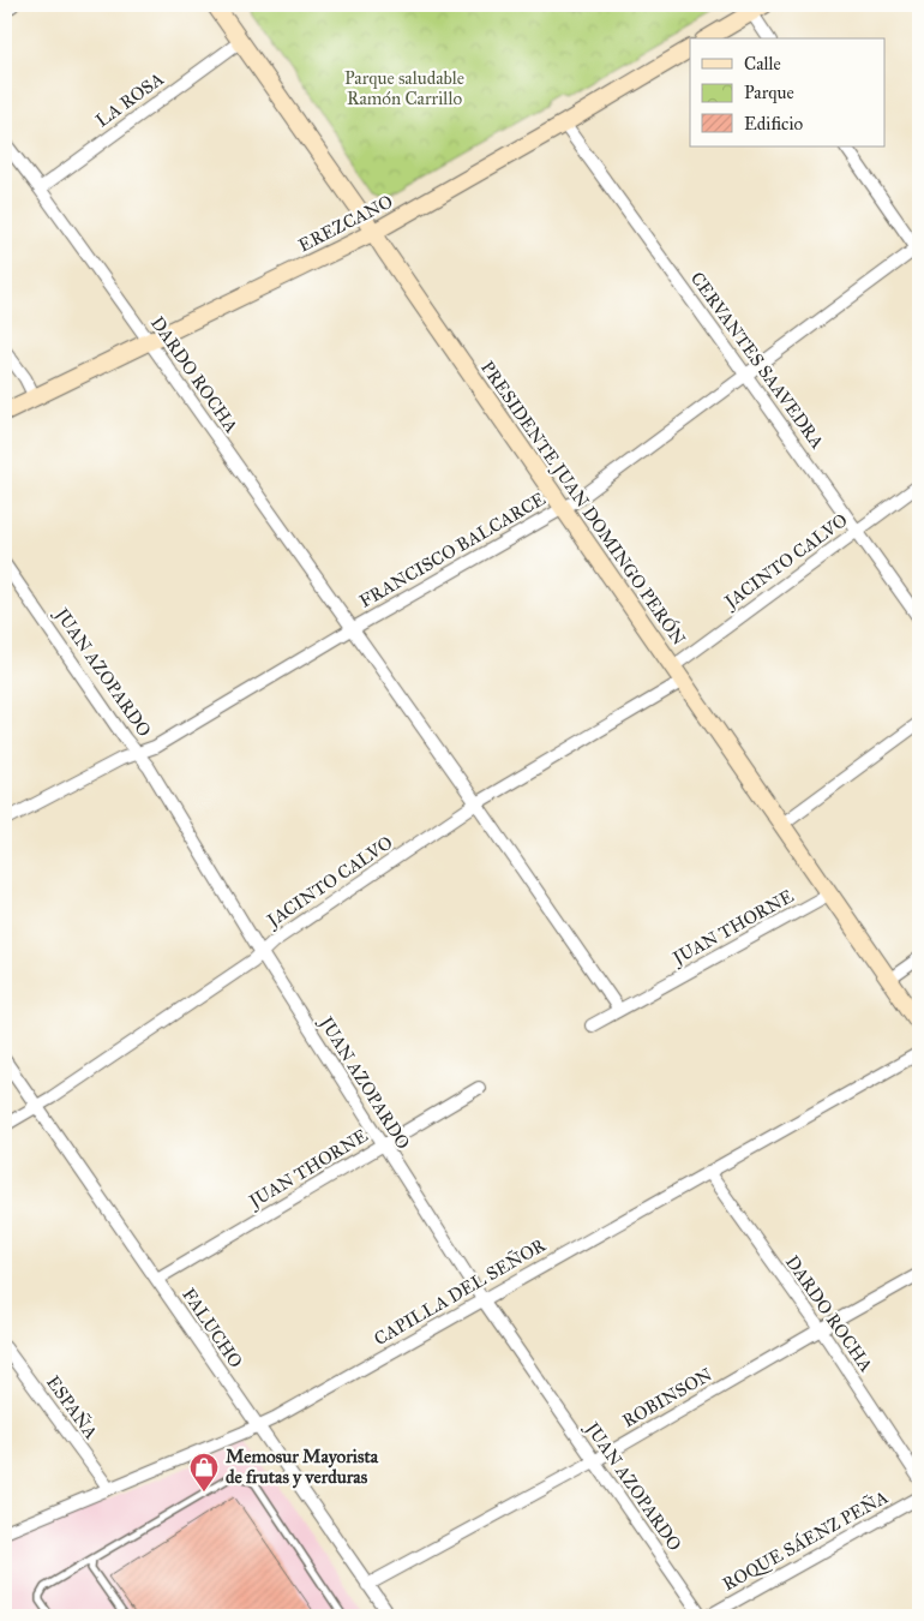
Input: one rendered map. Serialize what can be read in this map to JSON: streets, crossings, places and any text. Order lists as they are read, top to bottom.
{
  "streets": {
    "street": [
      "LA ROSA",
      "EREZCANO",
      "CERVANTES SAAVEDRA",
      "DARDO ROCHA",
      "PRESIDENTE JUAN DOMINGO PERÓN",
      "FRANCISCO BALCARCE",
      "JACINTO CALVO",
      "JUAN AZOPARDO",
      "JUAN THORNE",
      "CAPILLA DEL SEÑOR",
      "FALUCHO",
      "ROBINSON",
      "ESPAÑA",
      "ROQUE SÁENZ PEÑA"
    ]
  },
  "crossings": [
    ["LA ROSA", "DARDO ROCHA"],
    ["LA ROSA", "PRESIDENTE JUAN DOMINGO PERÓN"],
    ["EREZCANO", "CERVANTES SAAVEDRA"],
    ["EREZCANO", "DARDO ROCHA"],
    ["EREZCANO", "PRESIDENTE JUAN DOMINGO PERÓN"],
    ["CERVANTES SAAVEDRA", "FRANCISCO BALCARCE"],
    ["CERVANTES SAAVEDRA", "JACINTO CALVO"],
    ["DARDO ROCHA", "FRANCISCO BALCARCE"],
    ["DARDO ROCHA", "JACINTO CALVO"],
    ["DARDO ROCHA", "JUAN THORNE"],
    ["DARDO ROCHA", "CAPILLA DEL SEÑOR"],
    ["DARDO ROCHA", "ROBINSON"],
    ["PRESIDENTE JUAN DOMINGO PERÓN", "FRANCISCO BALCARCE"],
    ["PRESIDENTE JUAN DOMINGO PERÓN", "JACINTO CALVO"],
    ["PRESIDENTE JUAN DOMINGO PERÓN", "JUAN THORNE"],
    ["FRANCISCO BALCARCE", "JUAN AZOPARDO"],
    ["JACINTO CALVO", "JUAN AZOPARDO"],
    ["JACINTO CALVO", "FALUCHO"],
    ["JUAN AZOPARDO", "JUAN THORNE"],
    ["JUAN AZOPARDO", "CAPILLA DEL SEÑOR"],
    ["JUAN AZOPARDO", "ROBINSON"],
    ["JUAN THORNE", "FALUCHO"],
    ["CAPILLA DEL SEÑOR", "FALUCHO"],
    ["CAPILLA DEL SEÑOR", "ESPAÑA"],
    ["FALUCHO", "ROBINSON"]
  ],
  "parks": ["Parque saludable Ramón Carrillo"],
  "places": {
    "shop": ["Memosur Mayorista de frutas y verduras"]
  },
  "legend": ["Calle", "Parque", "Edificio"]
}
